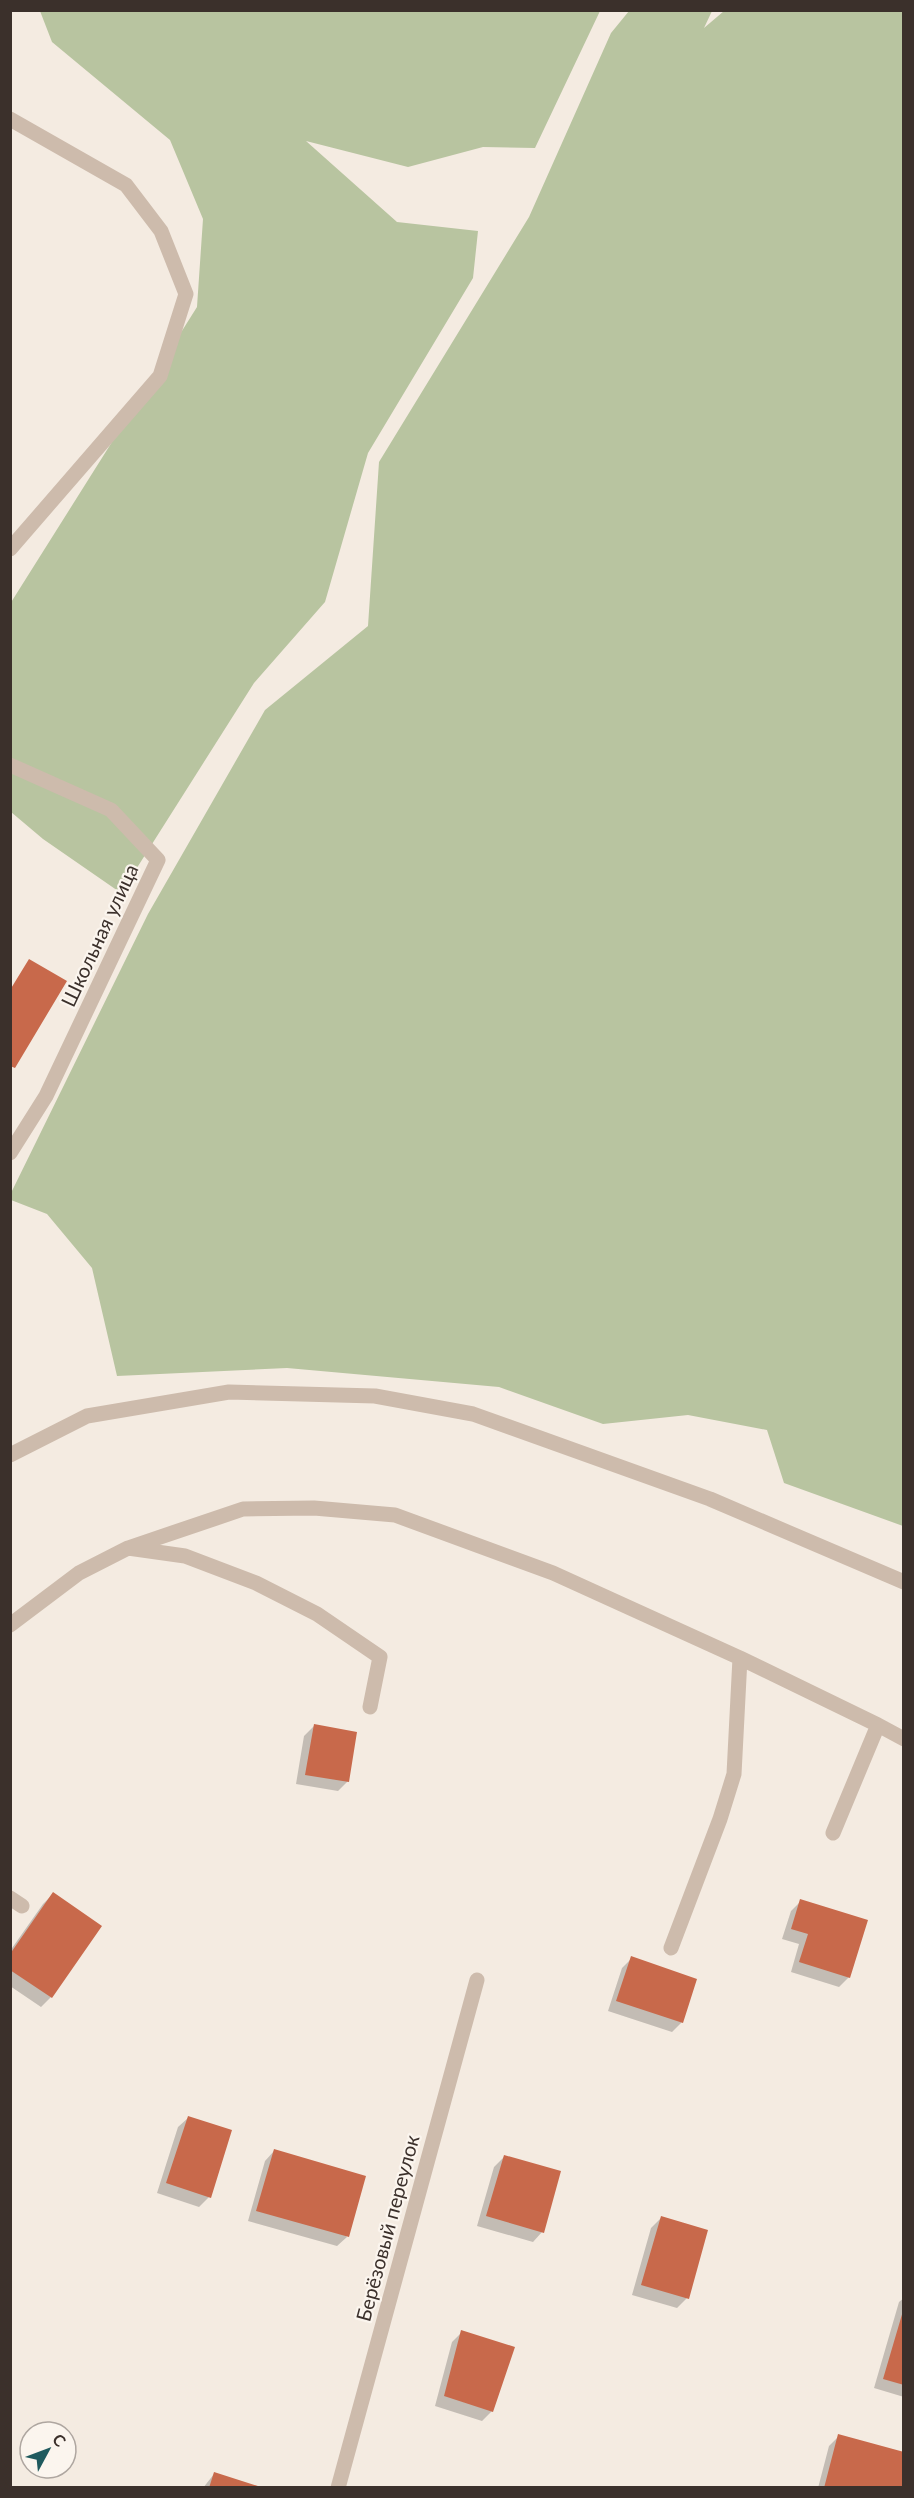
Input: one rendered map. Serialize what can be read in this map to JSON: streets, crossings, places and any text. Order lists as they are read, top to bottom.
{
  "streets": {
    "street": ["Школьная улица", "Берёзовый переулок"]
  },
  "north": "top right"
}
